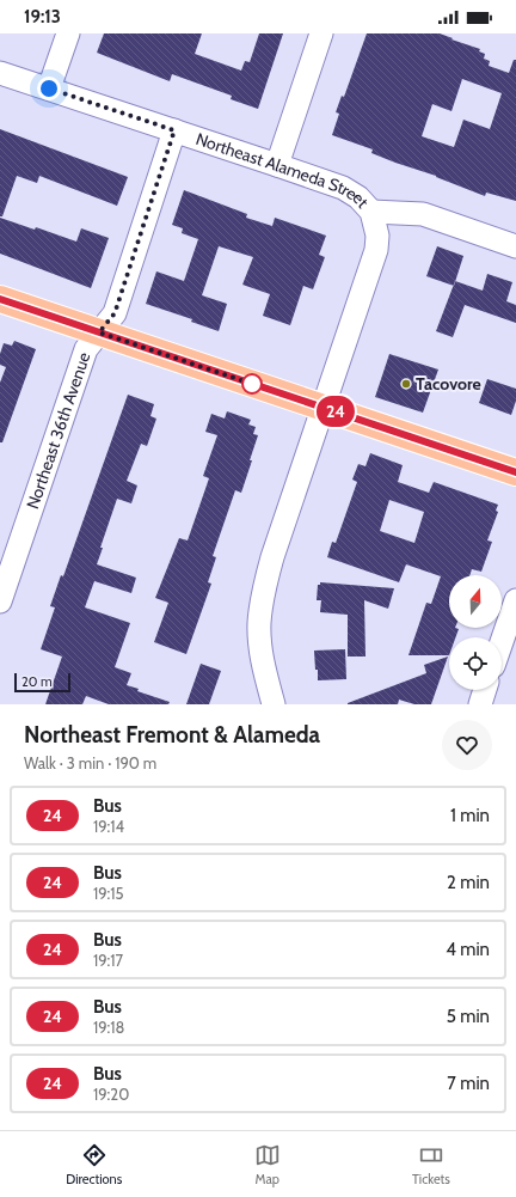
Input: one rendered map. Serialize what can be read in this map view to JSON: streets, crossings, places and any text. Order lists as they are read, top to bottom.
{
  "streets": {
    "street": ["Northeast Alameda Street", "Northeast 36th Avenue"]
  },
  "crossings": [
    ["Northeast Alameda Street", "Northeast 36th Avenue"]
  ],
  "places": ["Tacovore"],
  "lines": ["bus line 24"],
  "scale_bar": "20 m",
  "north": "top",
  "page": {
    "status": "19:13",
    "on_map": "24",
    "scale": "20 m",
    "heading": ["Northeast Fremont & Alameda", "Walk · 3 min · 190 m"],
    "list": [
      {
        "mark": "24",
        "name": "Bus",
        "note": "19:14",
        "value": "1 min"
      },
      {
        "mark": "24",
        "name": "Bus",
        "note": "19:15",
        "value": "2 min"
      },
      {
        "mark": "24",
        "name": "Bus",
        "note": "19:17",
        "value": "4 min"
      },
      {
        "mark": "24",
        "name": "Bus",
        "note": "19:18",
        "value": "5 min"
      },
      {
        "mark": "24",
        "name": "Bus",
        "note": "19:20",
        "value": "7 min"
      }
    ],
    "tabs": ["Directions", "Map", "Tickets"]
  }
}
